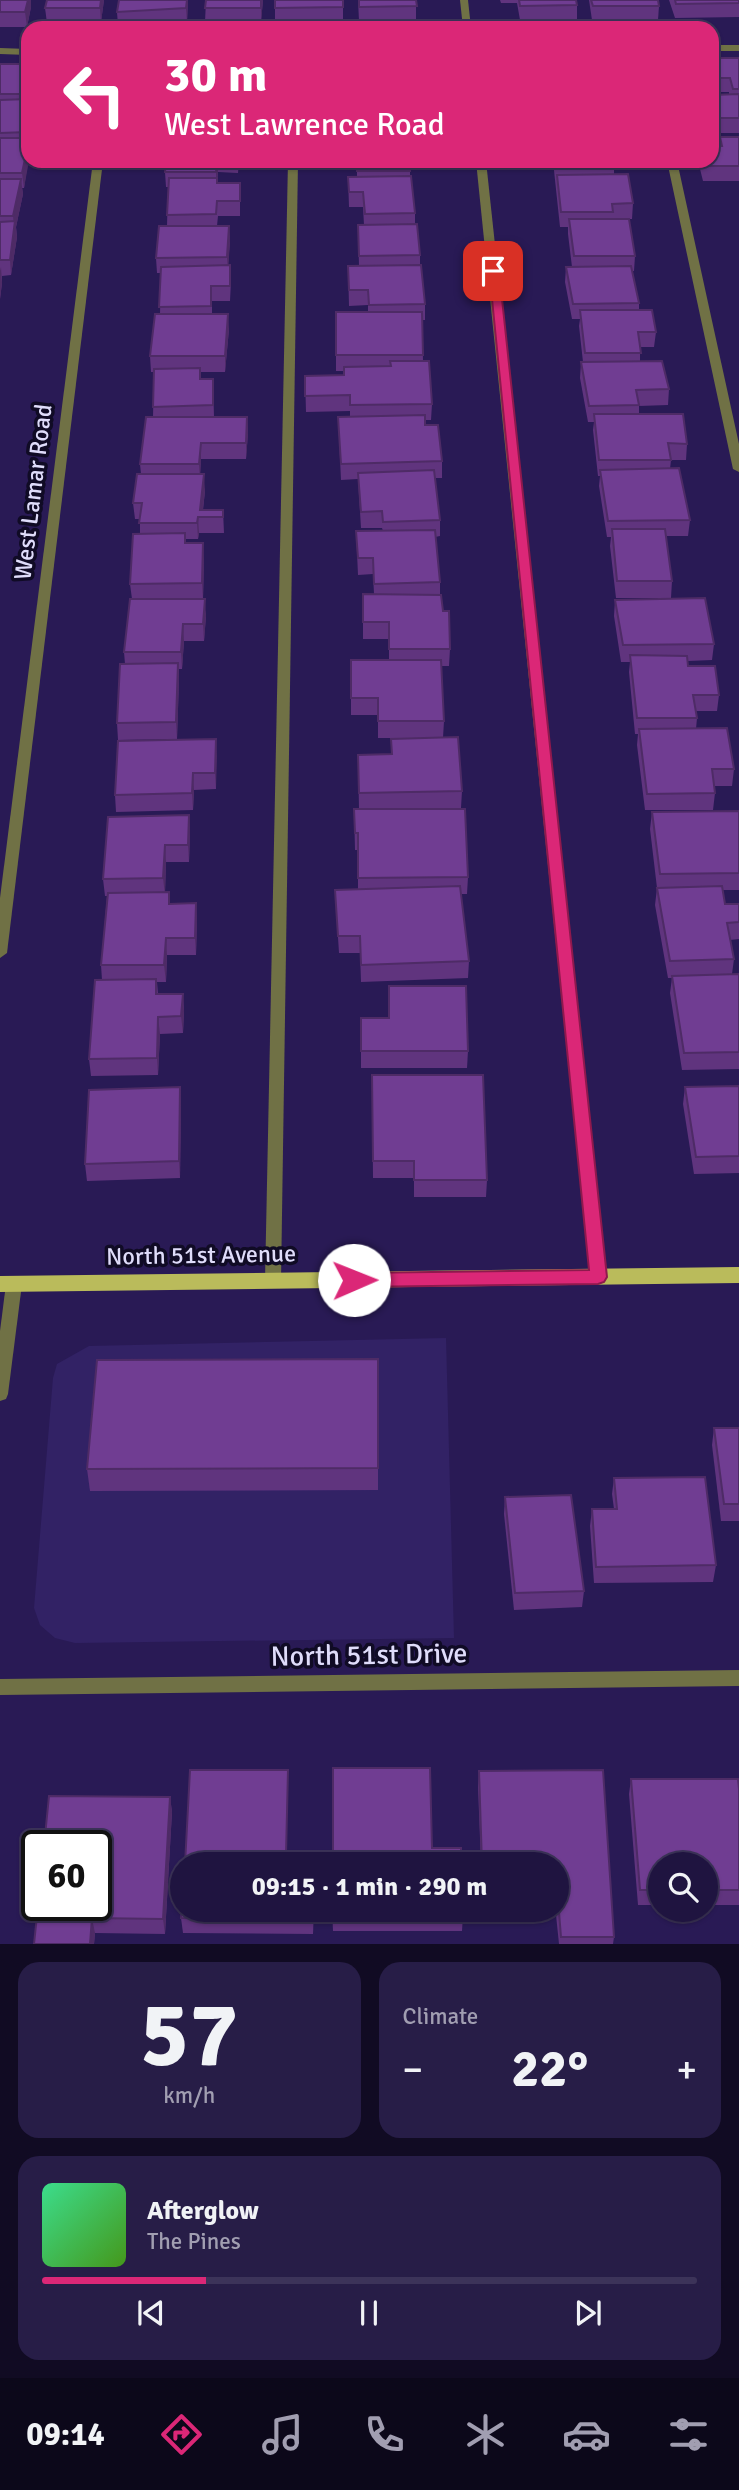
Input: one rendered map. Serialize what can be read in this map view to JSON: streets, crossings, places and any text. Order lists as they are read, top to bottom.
{
  "streets": {
    "main road": ["North 51st Avenue"],
    "street": ["West Lamar Road", "North 51st Drive"]
  },
  "page": {
    "turn": ["30 m", "West Lawrence Road"],
    "limit": "60",
    "trip": "09:15 · 1 min · 290 m",
    "tile": [
      ["57", "km/h"],
      "Climate"
    ],
    "heat": ["−", "22°", "+"],
    "song": ["Afterglow", "The Pines"],
    "tabs": "09:14"
  }
}
